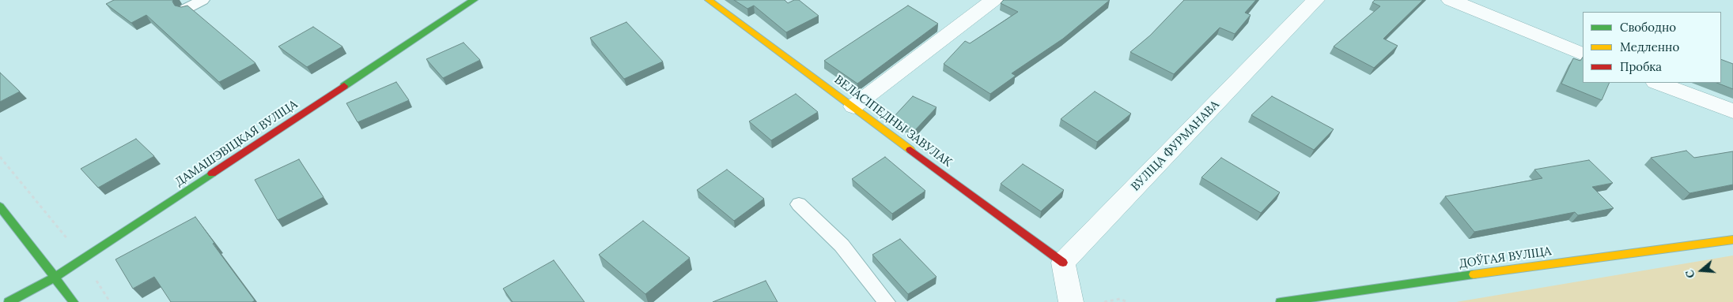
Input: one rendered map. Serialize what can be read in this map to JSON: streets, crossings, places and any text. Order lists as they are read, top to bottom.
{
  "streets": {
    "street": [
      "ВЕЛАСІПЕДНЫ ЗАВУЛАК",
      "ДАМАШЭВІЦКАЯ ВУЛІЦА",
      "ВУЛІЦА ФУРМАНАВА",
      "ДОЎГАЯ ВУЛІЦА"
    ]
  },
  "crossings": [
    ["ВЕЛАСІПЕДНЫ ЗАВУЛАК", "ВУЛІЦА ФУРМАНАВА"]
  ],
  "legend": ["Свободно", "Медленно", "Пробка"],
  "north": "left"
}
